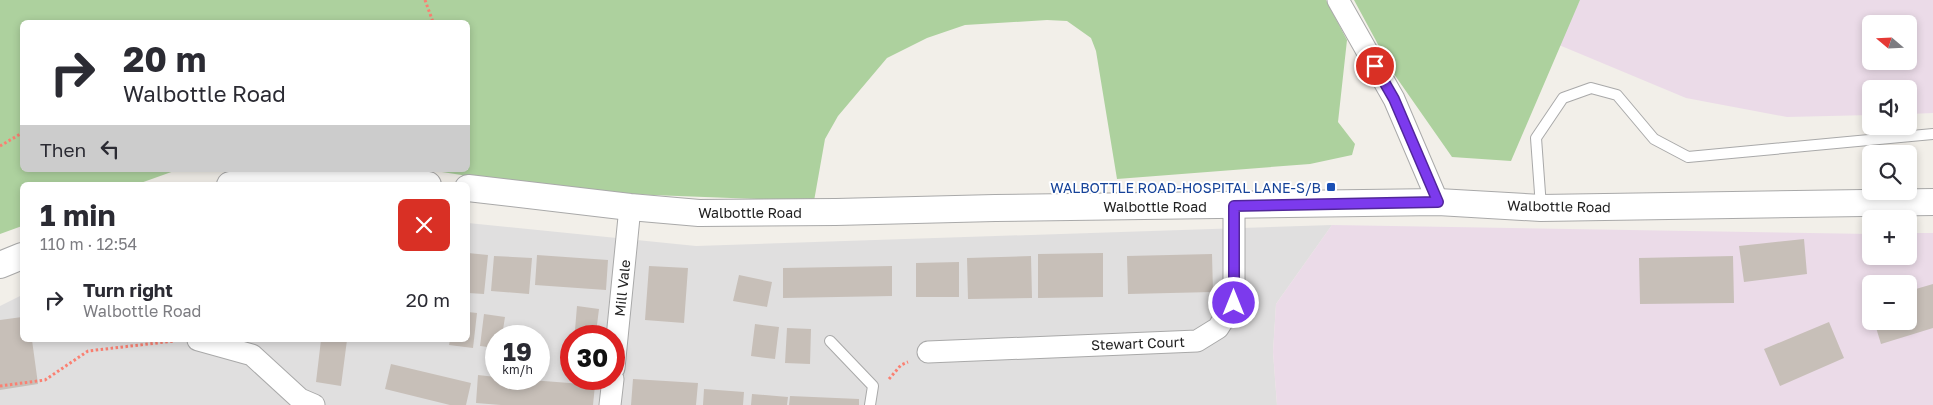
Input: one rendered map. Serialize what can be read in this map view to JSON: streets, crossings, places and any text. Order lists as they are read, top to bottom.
{
  "streets": {
    "street": ["Walbottle Road", "Mill Vale", "Stewart Court"]
  },
  "crossings": [
    ["Walbottle Road", "Mill Vale"],
    ["Walbottle Road", "Stewart Court"]
  ],
  "places": {
    "transit": ["WALBOTTLE ROAD-HOSPITAL LANE-S/B"]
  },
  "north": "left",
  "page": {
    "map_buttons": ["+", "−"],
    "turn": ["20 m", "Walbottle Road"],
    "then": "Then",
    "heading": ["1 min", "110 m · 12:54"],
    "list": [
      {
        "name": "Turn right",
        "note": "Walbottle Road",
        "value": "20 m"
      }
    ],
    "speed": "19 km/h",
    "limit": "30"
  }
}
